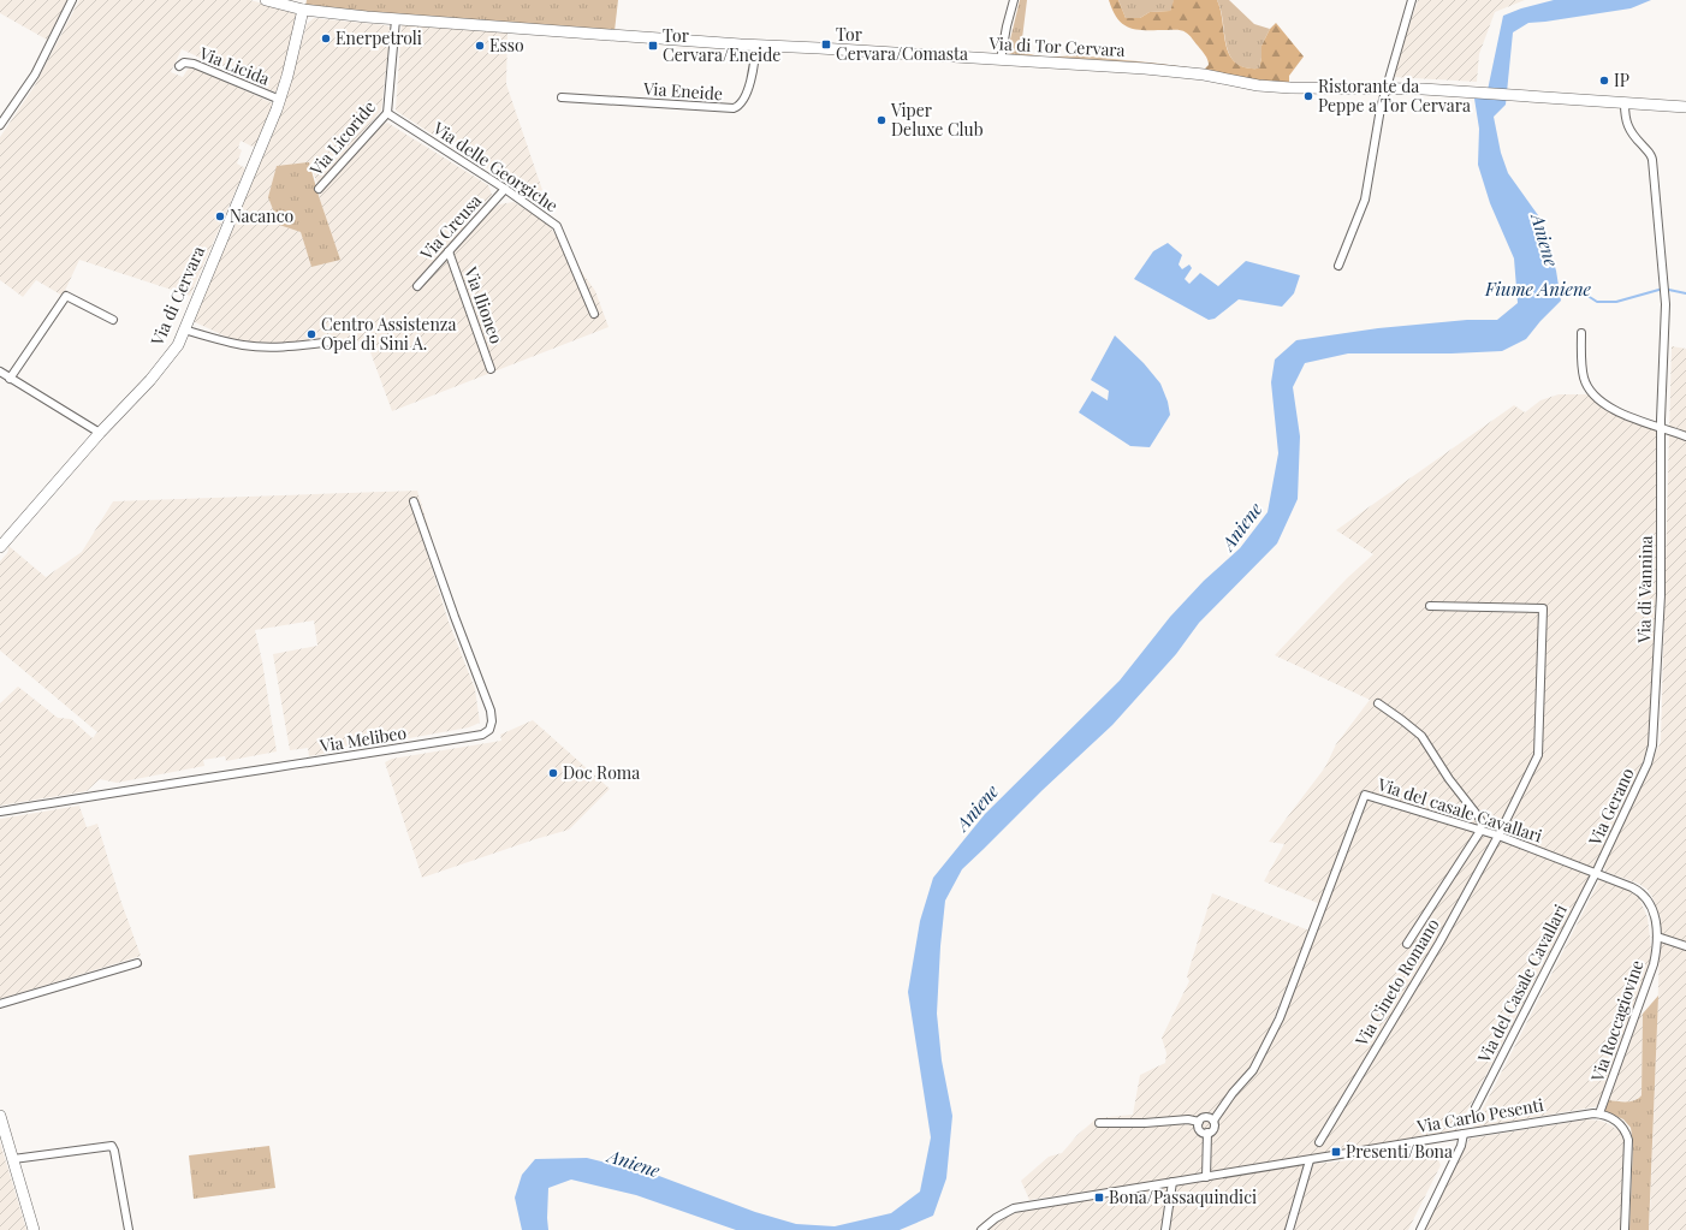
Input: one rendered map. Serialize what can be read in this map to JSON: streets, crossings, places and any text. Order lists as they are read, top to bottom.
{
  "streets": {
    "street": [
      "Via di Tor Cervara",
      "Via Licida",
      "Via Eneide",
      "Via Licoride",
      "Via delle Georgiche",
      "Via Creusa",
      "Via di Cervara",
      "Via Ilioneo",
      "Via di Vannina",
      "Via Melibeo",
      "Via Gerano",
      "Via del casale Cavallari",
      "Via Cineto Romano",
      "Via del Casale Cavallari",
      "Via Roccagiovine",
      "Via Carlo Pesenti"
    ]
  },
  "crossings": [
    ["Via di Tor Cervara", "Via Eneide"],
    ["Via di Tor Cervara", "Via Licoride"],
    ["Via di Tor Cervara", "Via di Cervara"],
    ["Via di Tor Cervara", "Via di Vannina"],
    ["Via Licida", "Via di Cervara"],
    ["Via Licoride", "Via delle Georgiche"],
    ["Via delle Georgiche", "Via Creusa"],
    ["Via Creusa", "Via Ilioneo"],
    ["Via di Vannina", "Via Gerano"],
    ["Via Gerano", "Via del casale Cavallari"],
    ["Via Gerano", "Via del Casale Cavallari"],
    ["Via del casale Cavallari", "Via Cineto Romano"],
    ["Via del casale Cavallari", "Via del Casale Cavallari"],
    ["Via del casale Cavallari", "Via Roccagiovine"],
    ["Via Roccagiovine", "Via Carlo Pesenti"]
  ],
  "water": ["Aniene", "Fiume Aniene"],
  "places": {
    "other": [
      "Enerpetroli",
      "Esso",
      "IP",
      "Ristorante da Peppe a Tor Cervara",
      "Viper Deluxe Club",
      "Nacanco",
      "Centro Assistenza Opel di Sini A.",
      "Doc Roma"
    ],
    "transit": [
      "Tor Cervara/Comasta",
      "Tor Cervara/Eneide",
      "Presenti/Bona",
      "Bona/Passaquindici"
    ]
  }
}
